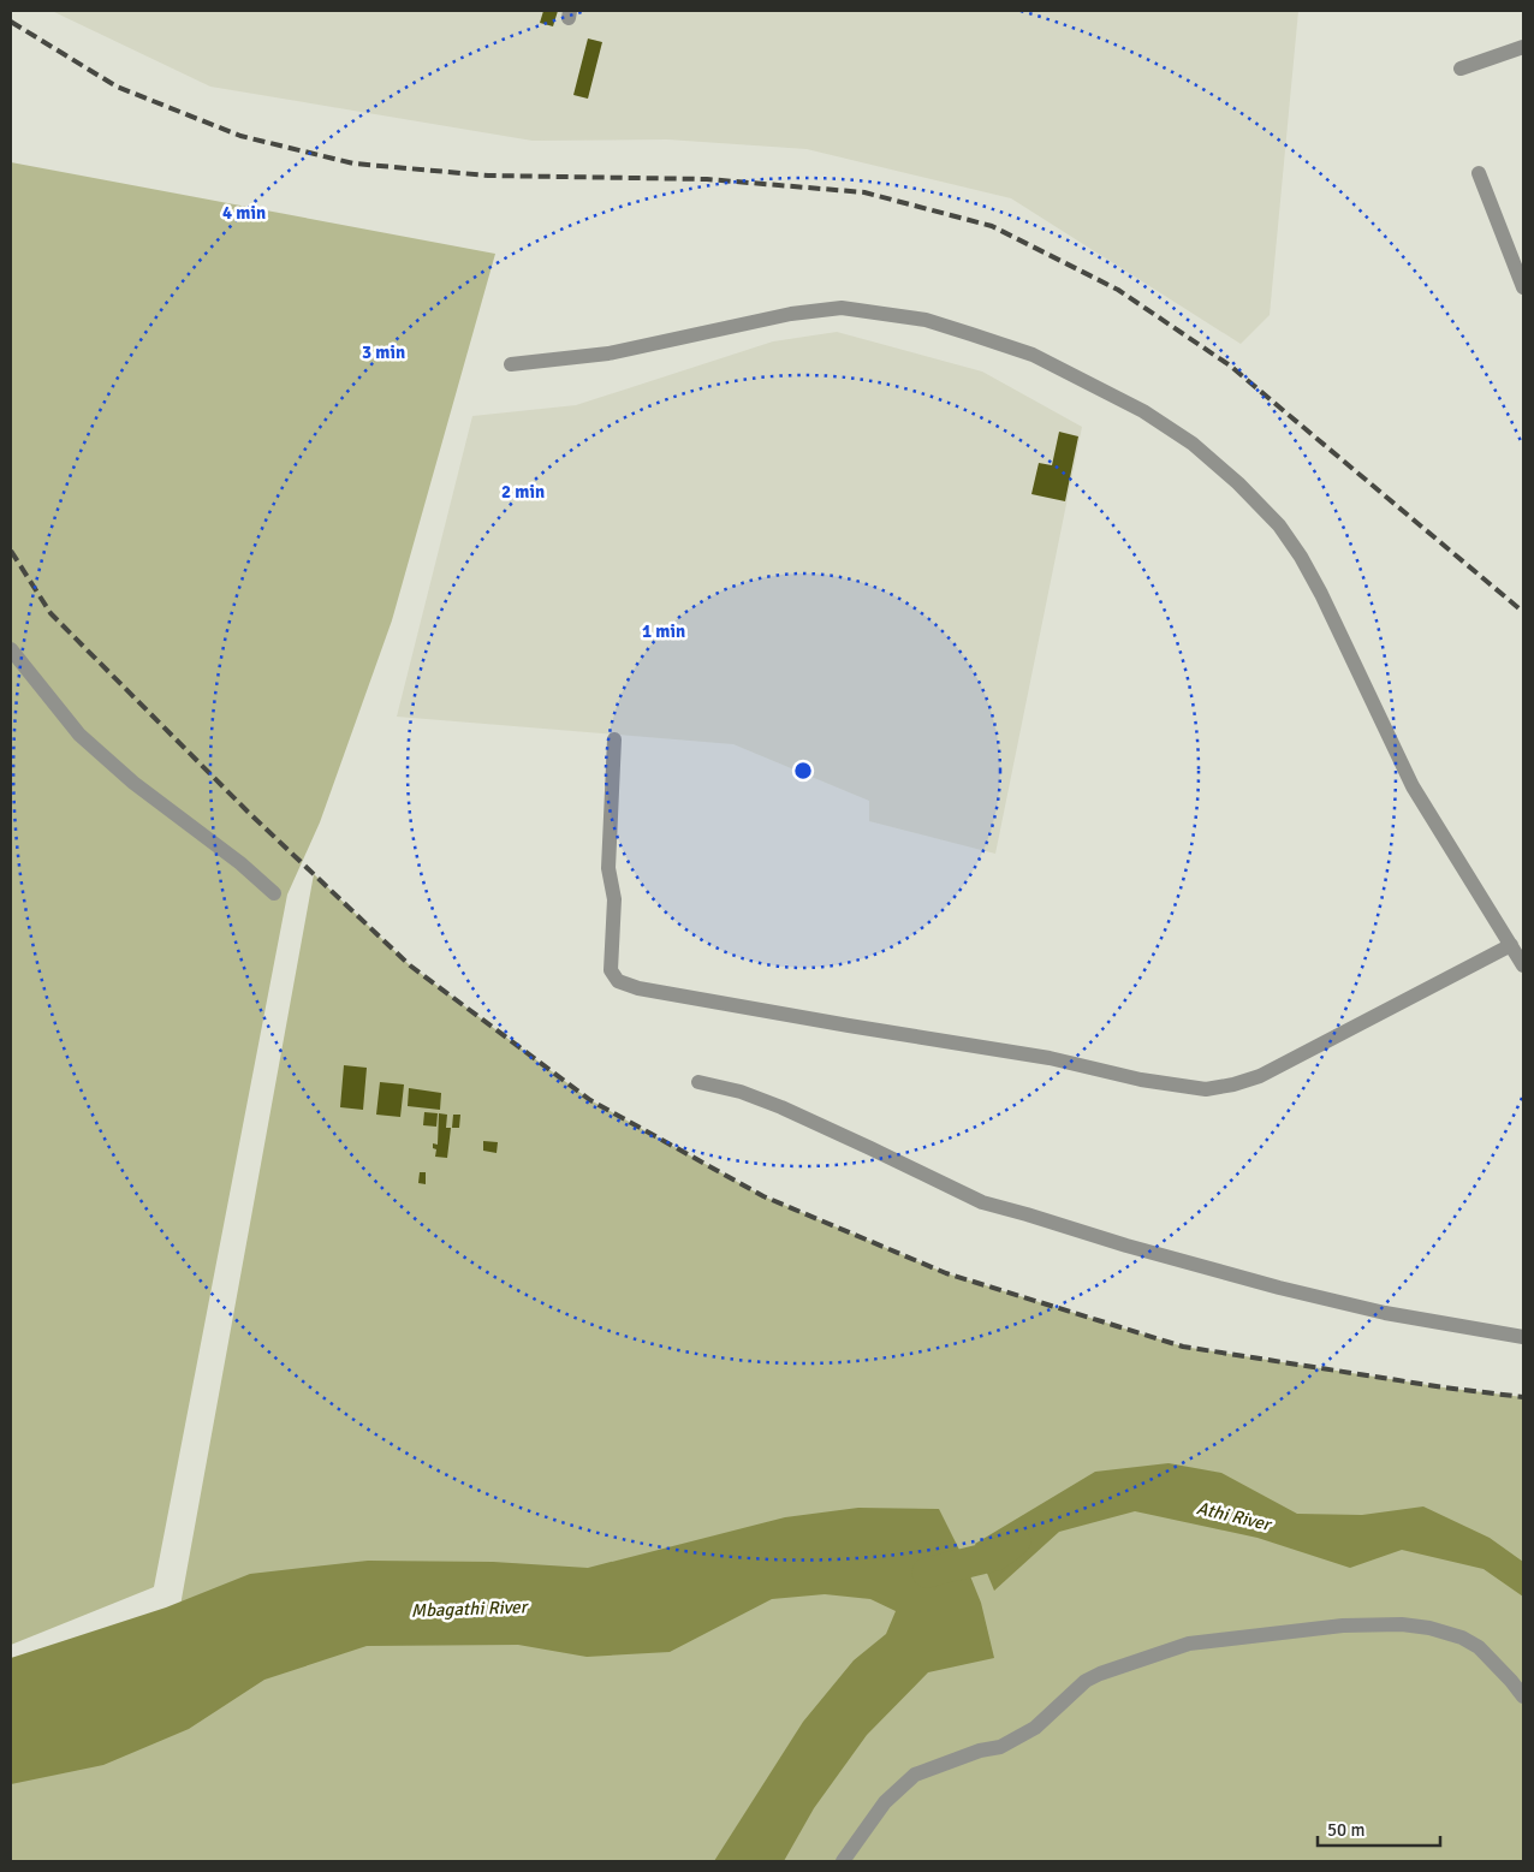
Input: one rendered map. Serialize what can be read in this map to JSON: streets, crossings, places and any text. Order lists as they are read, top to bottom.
{
  "water": ["Athi River", "Mbagathi River"],
  "scale_bar": "50 m",
  "rings": [
    "4 min",
    "3 min",
    "2 min",
    "1 min"
  ]
}
